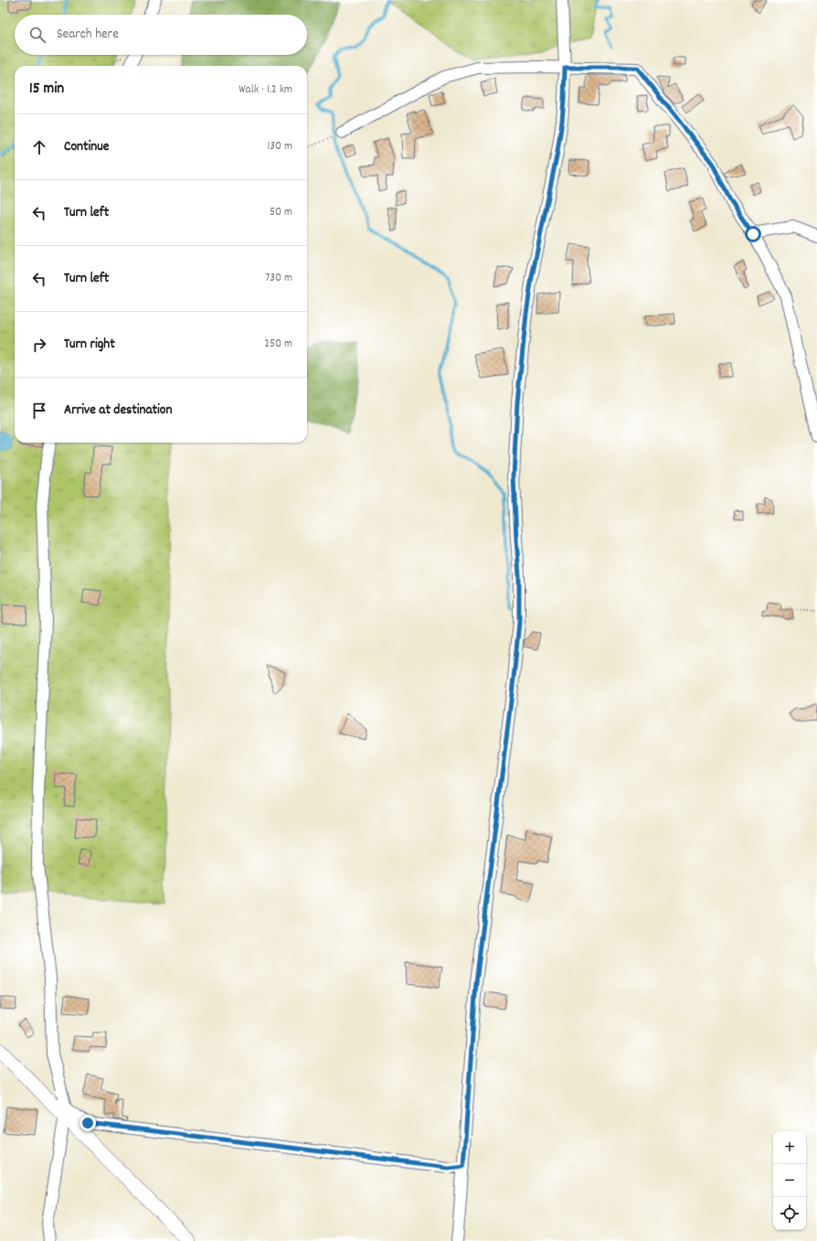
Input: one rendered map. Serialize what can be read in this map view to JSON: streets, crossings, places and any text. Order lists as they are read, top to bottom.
{
  "page": {
    "search": "Search here",
    "heading": ["15 min", "Walk · 1.2 km"],
    "list": [
      ["Continue", "130 m"],
      ["Turn left", "50 m"],
      ["Turn left", "730 m"],
      ["Turn right", "250 m"],
      "Arrive at destination"
    ],
    "map_buttons": ["+", "−"]
  }
}
